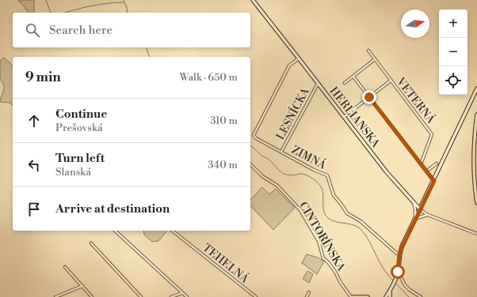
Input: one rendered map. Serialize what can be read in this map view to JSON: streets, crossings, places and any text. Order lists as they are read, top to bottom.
{
  "streets": {
    "main road": ["HERLIANSKA"],
    "street": [
      "VETERNÁ",
      "LESNÍCKA",
      "ZIMNÁ",
      "CINTORÍNSKA",
      "TEHELNÁ"
    ]
  },
  "crossings": [
    ["LESNÍCKA", "HERLIANSKA"],
    ["LESNÍCKA", "ZIMNÁ"],
    ["HERLIANSKA", "ZIMNÁ"]
  ],
  "north": "right",
  "page": {
    "map_buttons": ["+", "−"],
    "search": "Search here",
    "heading": ["9 min", "Walk · 650 m"],
    "list": [
      ["Continue", "Prešovská", "310 m"],
      ["Turn left", "Slanská", "340 m"],
      "Arrive at destination"
    ]
  }
}
